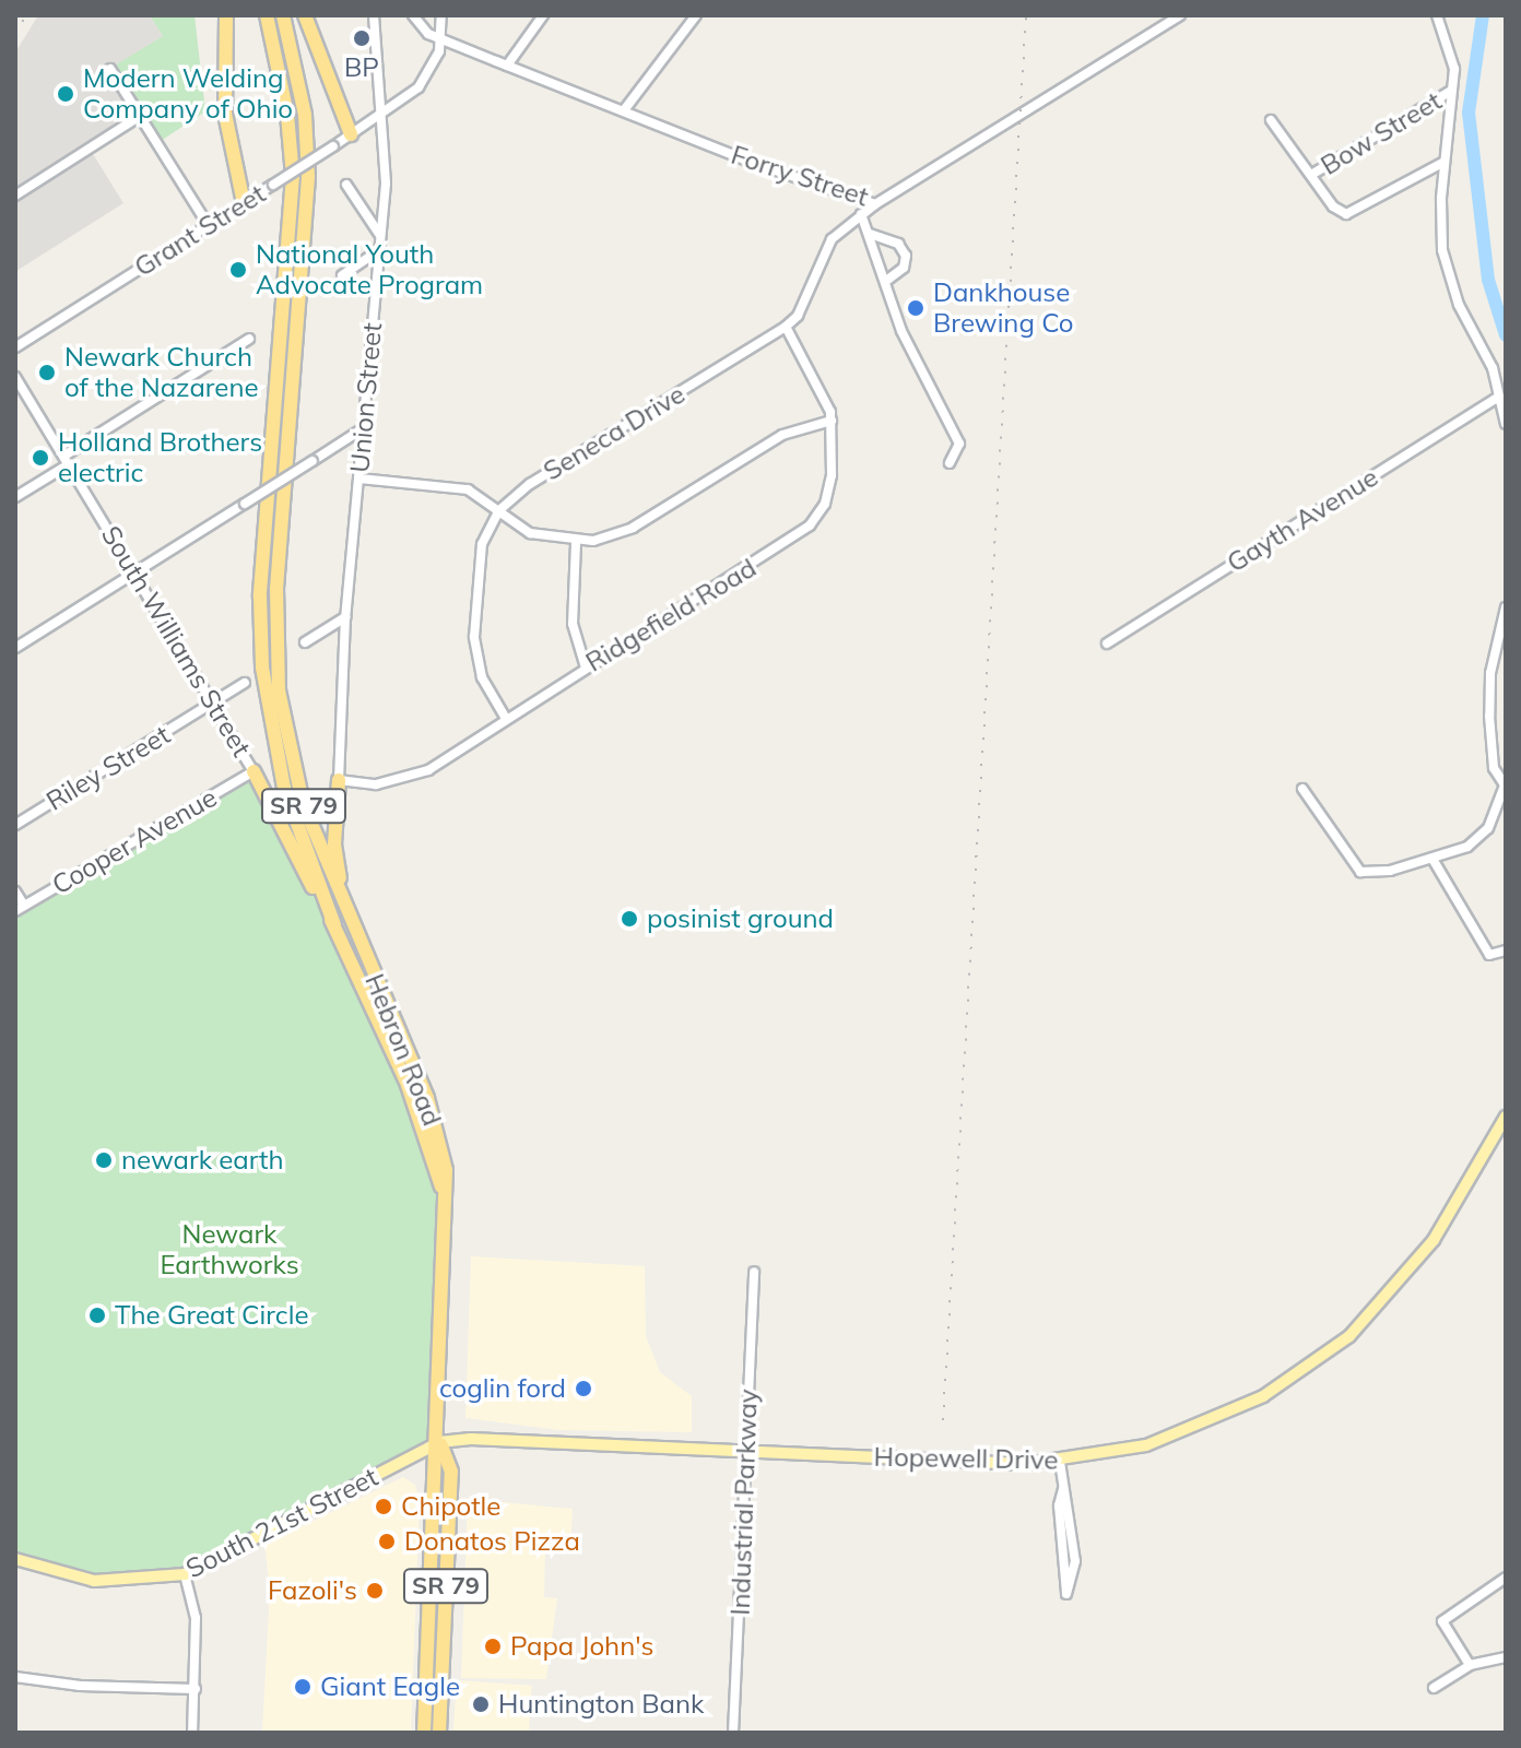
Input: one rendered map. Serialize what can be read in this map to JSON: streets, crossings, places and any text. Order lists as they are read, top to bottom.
{
  "streets": {
    "highway": ["SR 79", "Hebron Road"],
    "main road": ["Hopewell Drive", "South 21st Street"],
    "street": [
      "Bow Street",
      "Forry Street",
      "Grant Street",
      "Union Street",
      "Seneca Drive",
      "Gayth Avenue",
      "Ridgefield Road",
      "South Williams Street",
      "Riley Street",
      "Cooper Avenue",
      "Industrial Parkway"
    ]
  },
  "crossings": [
    ["Forry Street", "Grant Street"],
    ["Forry Street", "Seneca Drive"],
    ["Grant Street", "Union Street"],
    ["Union Street", "Ridgefield Road"],
    ["Seneca Drive", "Ridgefield Road"],
    ["South Williams Street", "Riley Street"],
    ["South Williams Street", "Cooper Avenue"],
    ["SR 79", "Hebron Road"],
    ["Hebron Road", "Hopewell Drive"],
    ["Hebron Road", "South 21st Street"],
    ["Hopewell Drive", "Industrial Parkway"],
    ["Hopewell Drive", "South 21st Street"]
  ],
  "parks": ["Newark Earthworks"],
  "places": [
    "BP",
    "Modern Welding Company of Ohio",
    "National Youth Advocate Program",
    "Dankhouse Brewing Co",
    "Newark Church of the Nazarene",
    "Holland Brothers electric",
    "posinist ground",
    "newark earth",
    "The Great Circle",
    "coglin ford",
    "Chipotle",
    "Donatos Pizza",
    "Fazoli's",
    "Papa John's",
    "Giant Eagle",
    "Huntington Bank"
  ]
}
